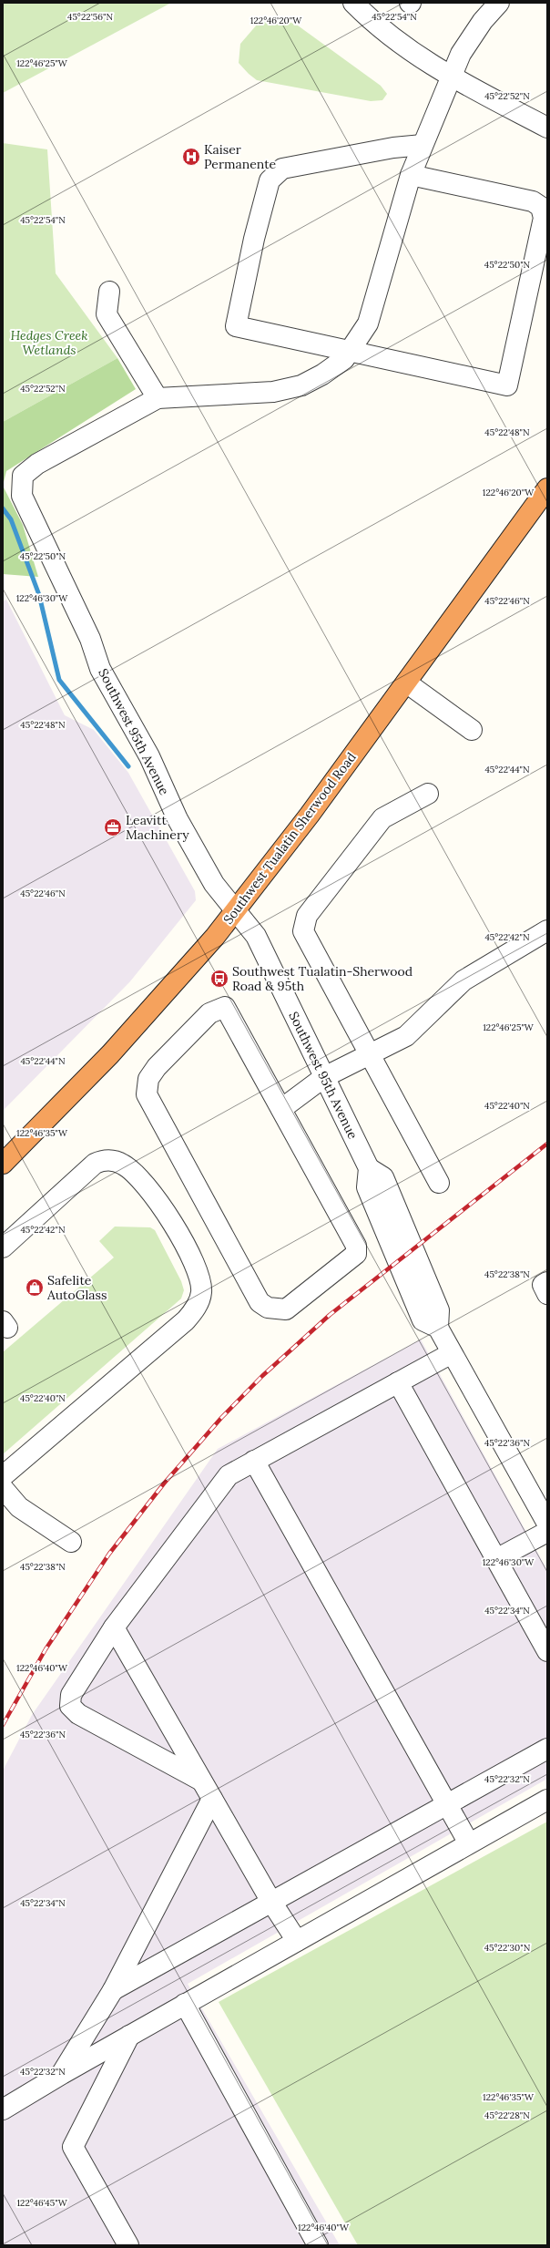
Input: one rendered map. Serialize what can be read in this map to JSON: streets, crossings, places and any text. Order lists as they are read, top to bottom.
{
  "streets": {
    "highway": ["Southwest Tualatin Sherwood Road"],
    "street": ["Southwest 95th Avenue"]
  },
  "crossings": [
    ["Southwest 95th Avenue", "Southwest Tualatin Sherwood Road"]
  ],
  "parks": ["Hedges Creek Wetlands"],
  "places": {
    "hospital": ["Kaiser Permanente"],
    "office": ["Leavitt Machinery"],
    "bus stop": ["Southwest Tualatin-Sherwood Road & 95th"],
    "shop": ["Safelite AutoGlass"]
  },
  "coordinates": [
    "45°22'56\"N",
    "45°22'54\"N",
    "122°46'20\"W",
    "122°46'25\"W",
    "45°22'52\"N",
    "45°22'50\"N",
    "45°22'48\"N",
    "122°46'30\"W",
    "45°22'46\"N",
    "45°22'44\"N",
    "45°22'42\"N",
    "45°22'40\"N",
    "122°46'35\"W",
    "45°22'38\"N",
    "45°22'36\"N",
    "45°22'34\"N",
    "122°46'40\"W",
    "45°22'32\"N",
    "45°22'30\"N",
    "45°22'28\"N",
    "122°46'45\"W"
  ]
}
